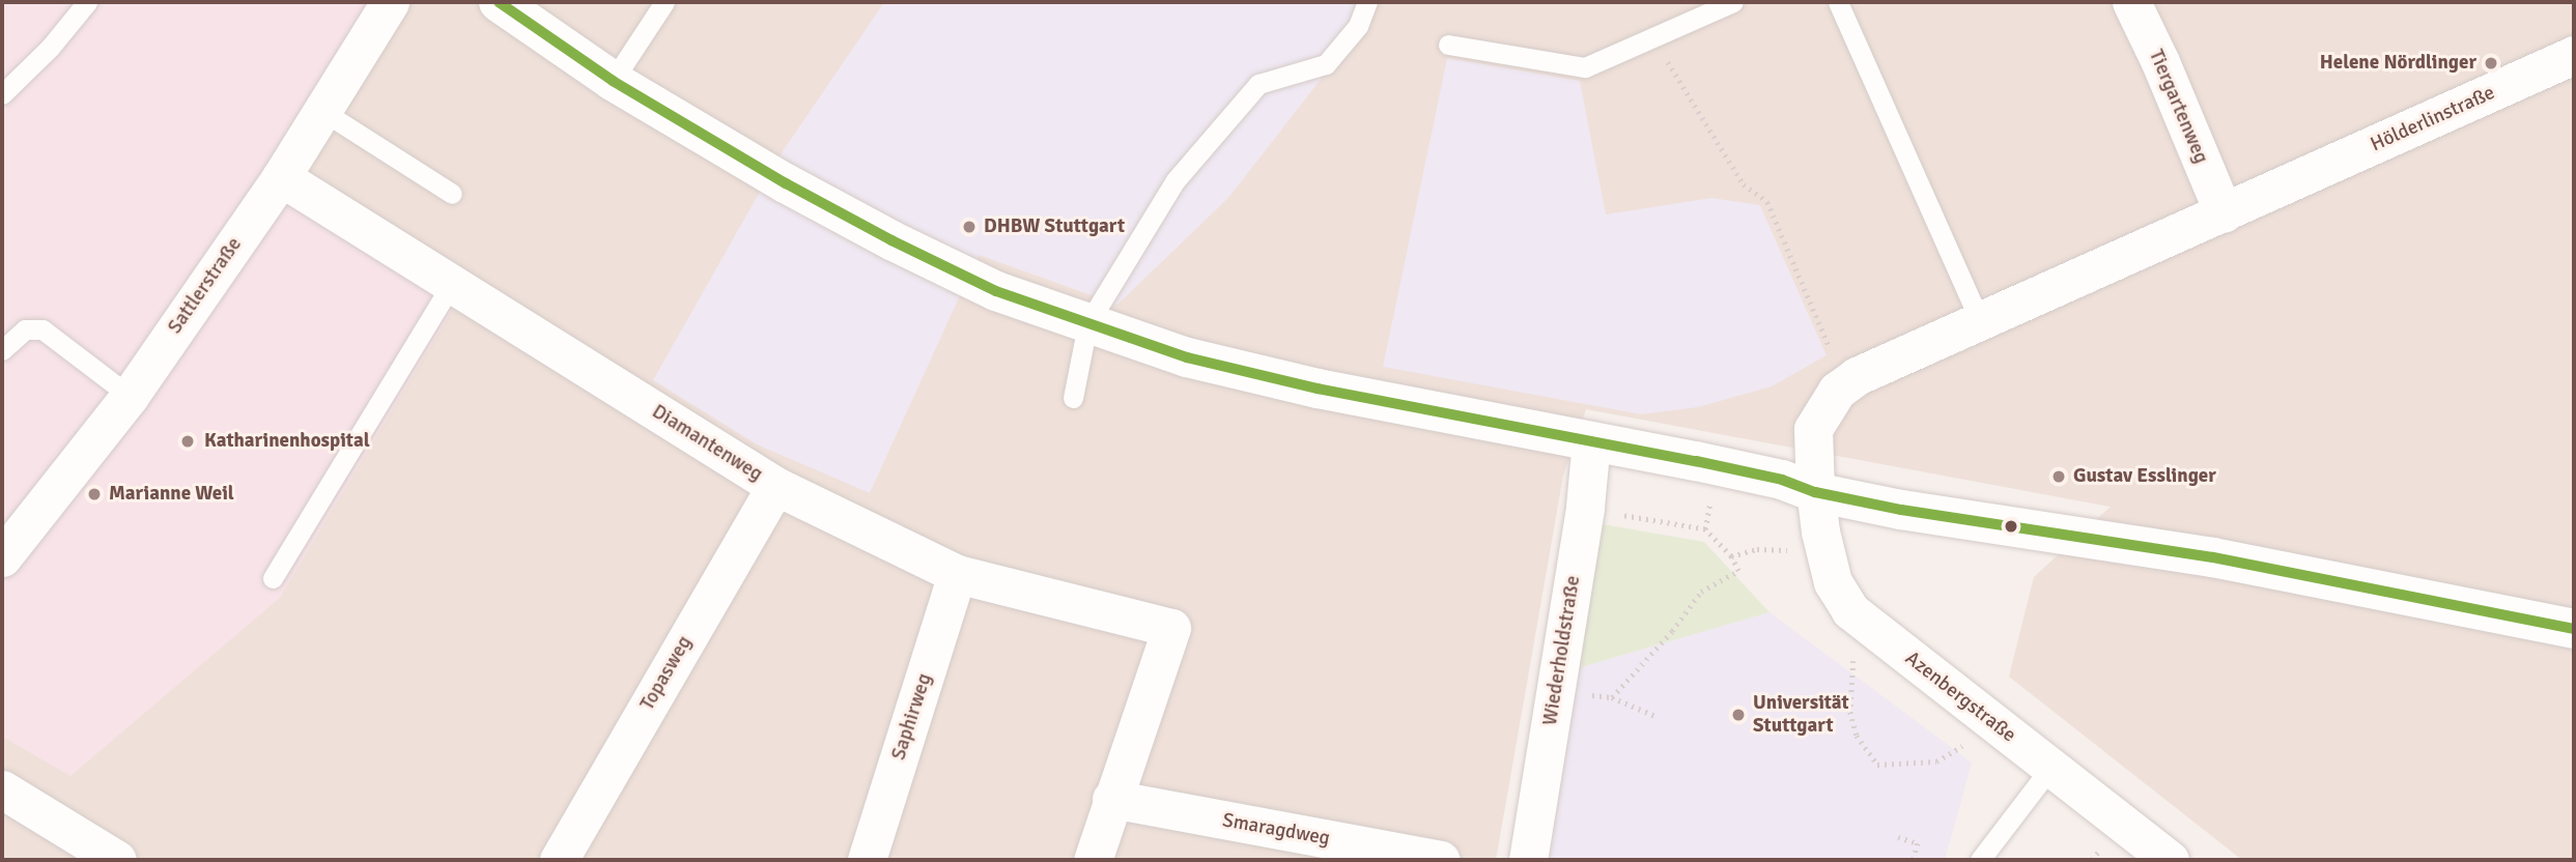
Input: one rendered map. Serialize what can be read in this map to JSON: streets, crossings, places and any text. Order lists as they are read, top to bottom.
{
  "streets": {
    "street": [
      "Tiergartenweg",
      "Hölderlinstraße",
      "Sattlerstraße",
      "Diamantenweg",
      "Wiederholdstraße",
      "Topasweg",
      "Azenbergstraße",
      "Saphirweg",
      "Smaragdweg"
    ]
  },
  "crossings": [
    ["Tiergartenweg", "Hölderlinstraße"],
    ["Sattlerstraße", "Diamantenweg"],
    ["Diamantenweg", "Topasweg"],
    ["Diamantenweg", "Saphirweg"],
    ["Diamantenweg", "Smaragdweg"]
  ],
  "places": [
    "Helene Nördlinger",
    "DHBW Stuttgart",
    "Katharinenhospital",
    "Gustav Esslinger",
    "Marianne Weil",
    "Universität Stuttgart"
  ]
}
